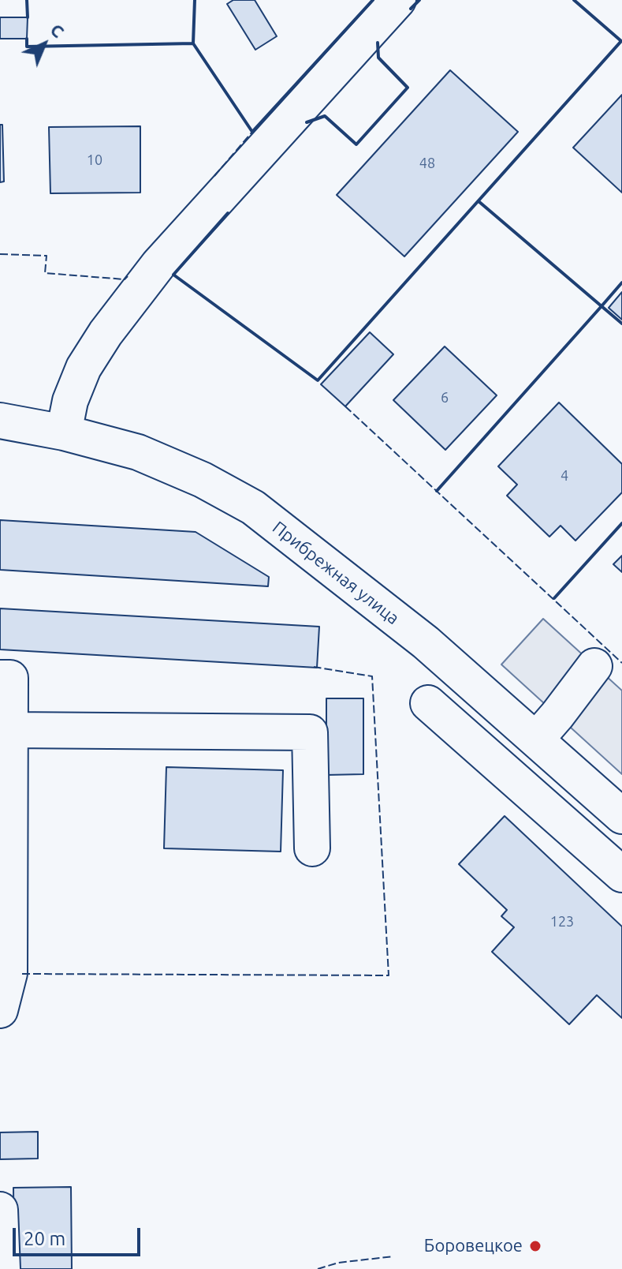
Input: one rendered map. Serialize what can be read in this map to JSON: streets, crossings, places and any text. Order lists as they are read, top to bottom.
{
  "streets": {
    "street": ["Прибрежная улица"]
  },
  "places": ["Боровецкое"],
  "house_numbers": [
    "10",
    "48",
    "6",
    "4",
    "123"
  ],
  "scale_bar": "20 m",
  "north": "top right"
}
